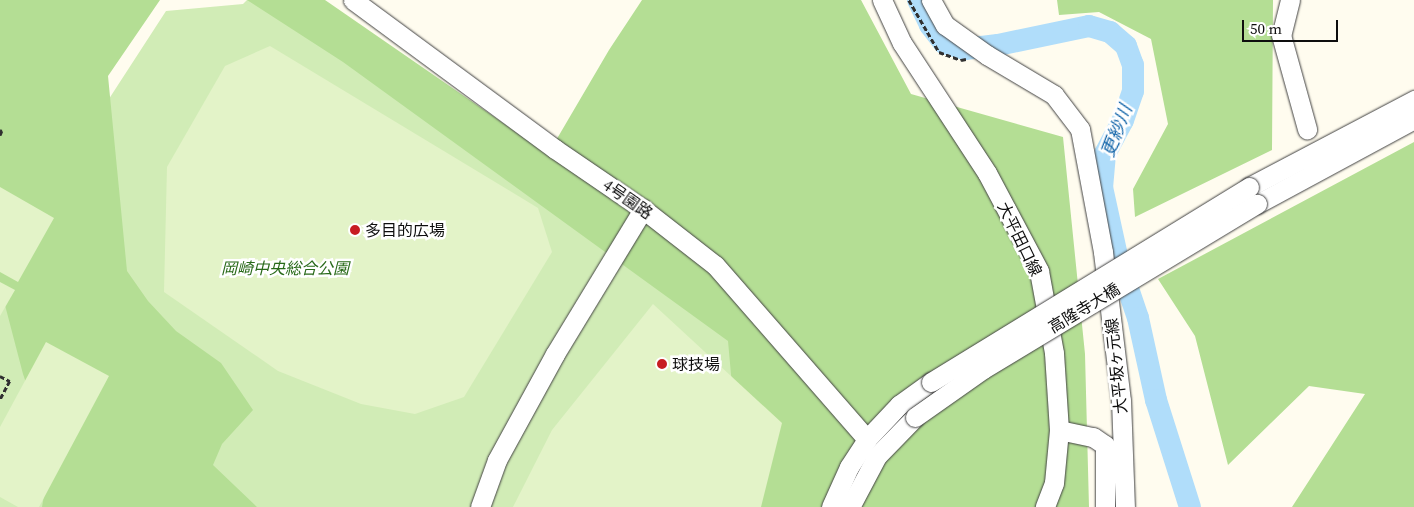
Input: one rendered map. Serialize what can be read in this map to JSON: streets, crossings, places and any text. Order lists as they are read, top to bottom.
{
  "streets": {
    "street": [
      "4号園路",
      "大平田口線",
      "高隆寺大橋",
      "大平坂ヶ元線"
    ]
  },
  "crossings": [
    ["4号園路", "高隆寺大橋"]
  ],
  "water": ["更紗川"],
  "parks": ["岡崎中央総合公園"],
  "places": ["多目的広場", "球技場"],
  "scale_bar": "50 m"
}
